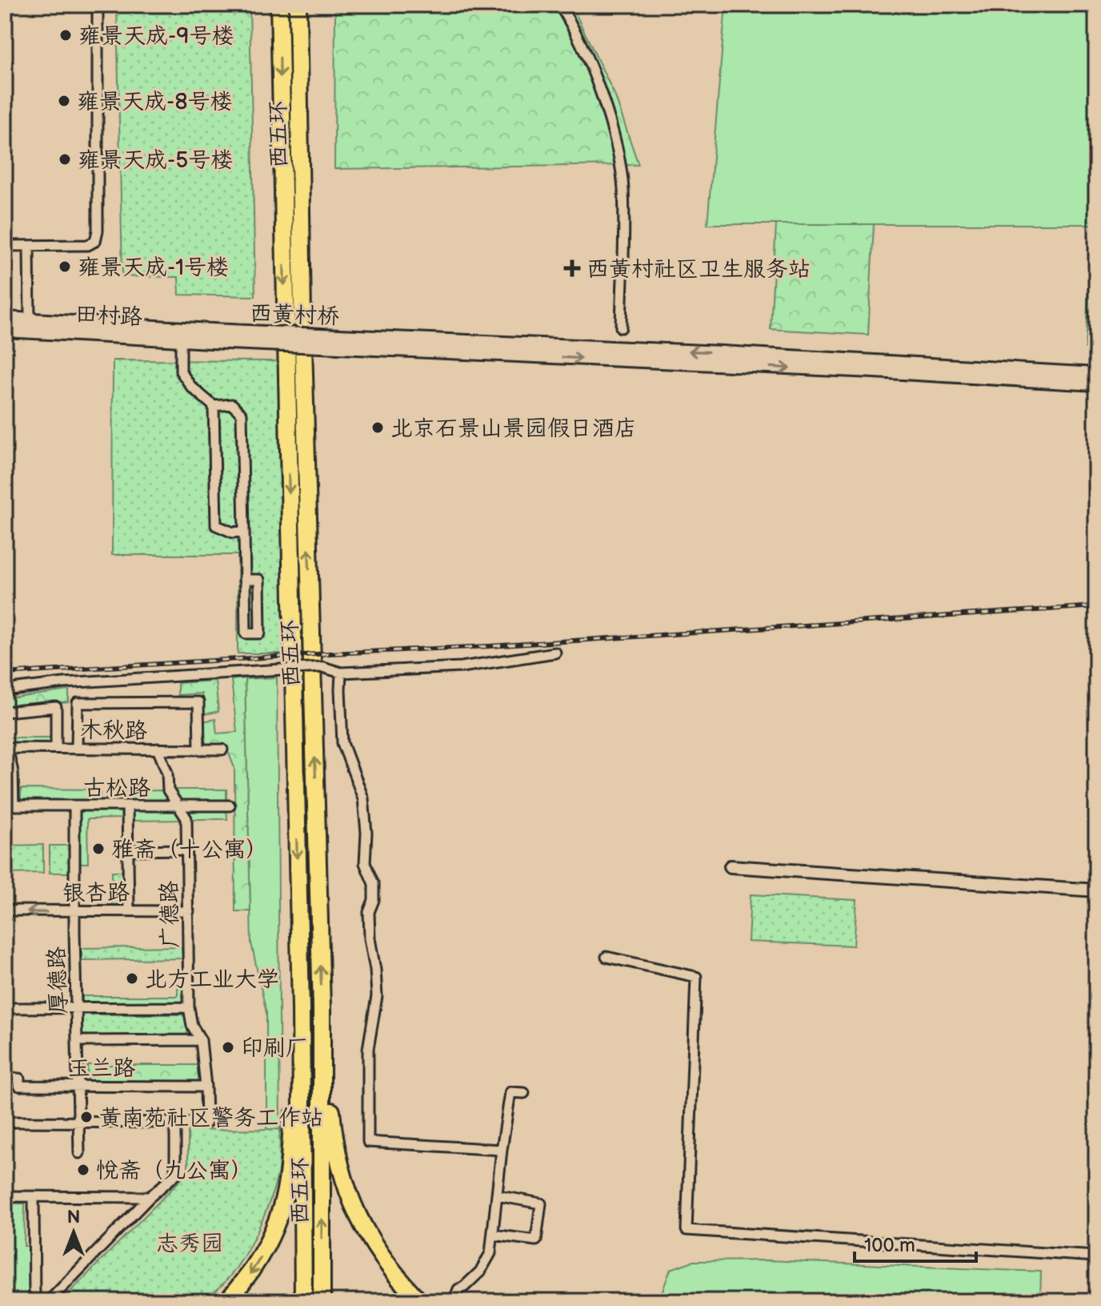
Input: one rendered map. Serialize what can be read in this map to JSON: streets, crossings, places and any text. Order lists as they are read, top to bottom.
{
  "streets": {
    "highway": ["西五环"],
    "main road": ["西黄村桥", "田村路"],
    "street": [
      "木秋路",
      "古松路",
      "银杏路",
      "广德路",
      "厚德路",
      "玉兰路"
    ]
  },
  "crossings": [
    ["西黄村桥", "田村路"],
    ["木秋路", "广德路"],
    ["古松路", "广德路"],
    ["古松路", "厚德路"],
    ["银杏路", "广德路"],
    ["银杏路", "厚德路"],
    ["广德路", "玉兰路"],
    ["厚德路", "玉兰路"]
  ],
  "one_way": ["银杏路"],
  "parks": ["志秀园"],
  "places": {
    "other": [
      "雍景天成-9号楼",
      "雍景天成-8号楼",
      "雍景天成-5号楼",
      "雍景天成-1号楼",
      "北京石景山景园假日酒店",
      "雅斋（十公寓）",
      "北方工业大学",
      "印刷厂",
      "黄南苑社区警务工作站",
      "悦斋（九公寓）"
    ],
    "health": ["西黄村社区卫生服务站"]
  },
  "scale_bar": "100 m",
  "north": "top"
}
